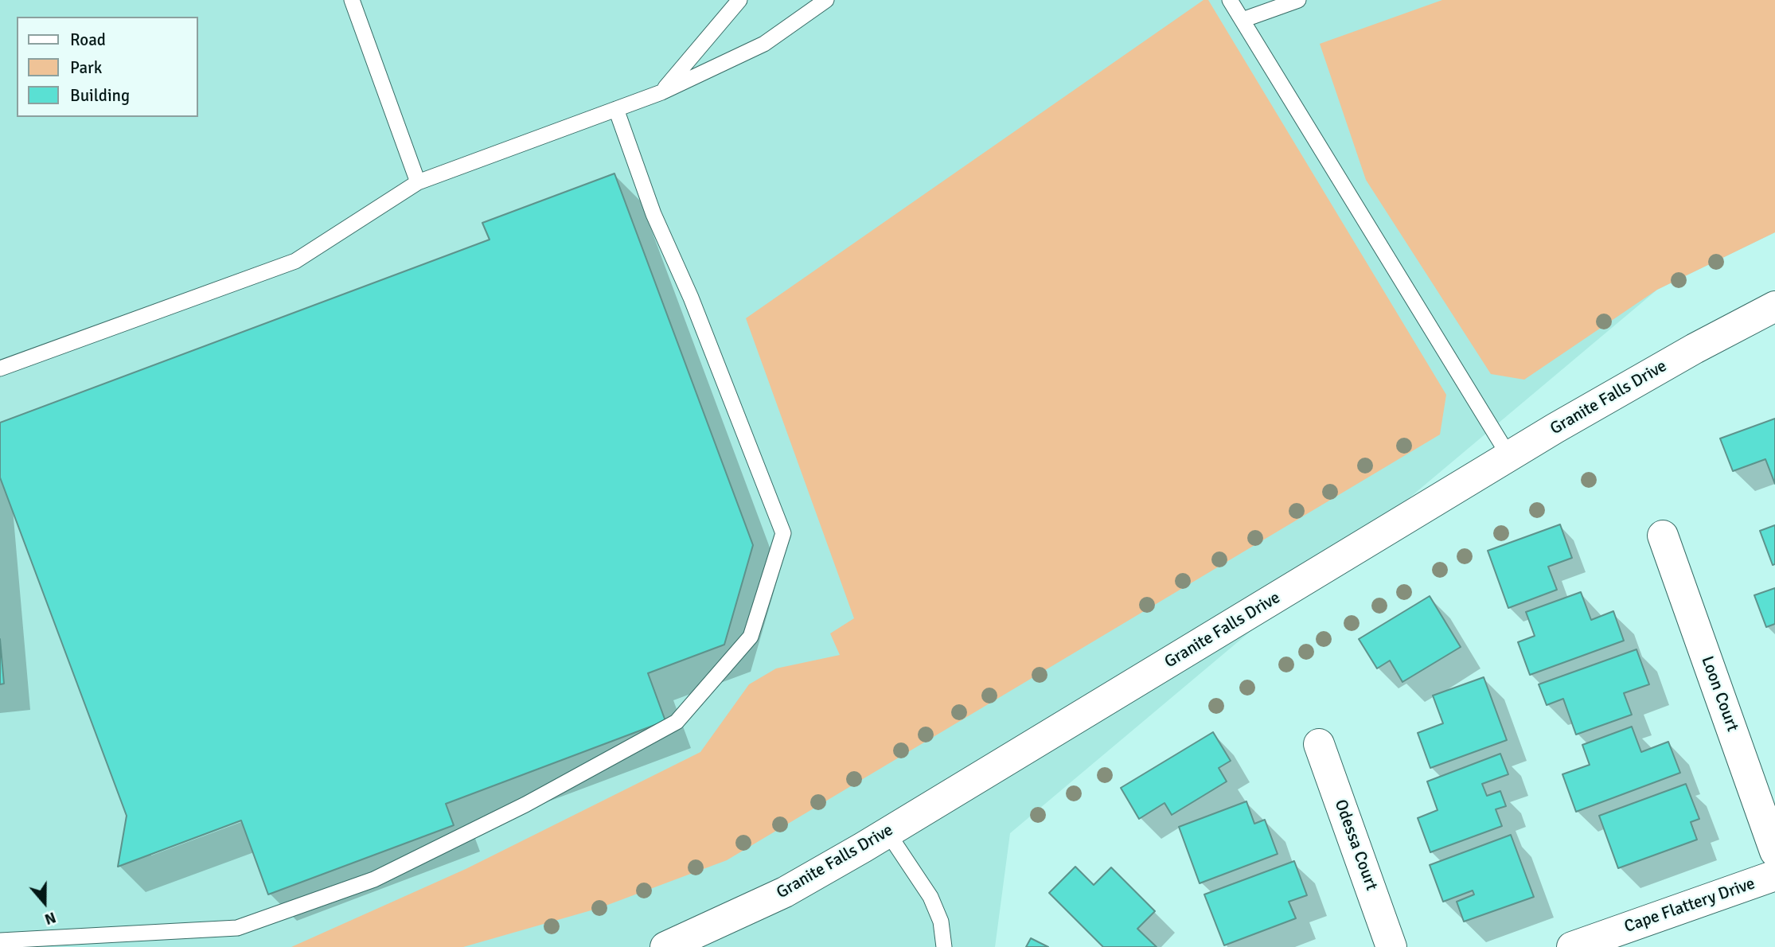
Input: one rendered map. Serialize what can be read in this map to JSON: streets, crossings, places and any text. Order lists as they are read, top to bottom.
{
  "streets": {
    "street": [
      "Granite Falls Drive",
      "Loon Court",
      "Odessa Court",
      "Cape Flattery Drive"
    ]
  },
  "legend": ["Road", "Park", "Building"],
  "north": "bottom"
}
